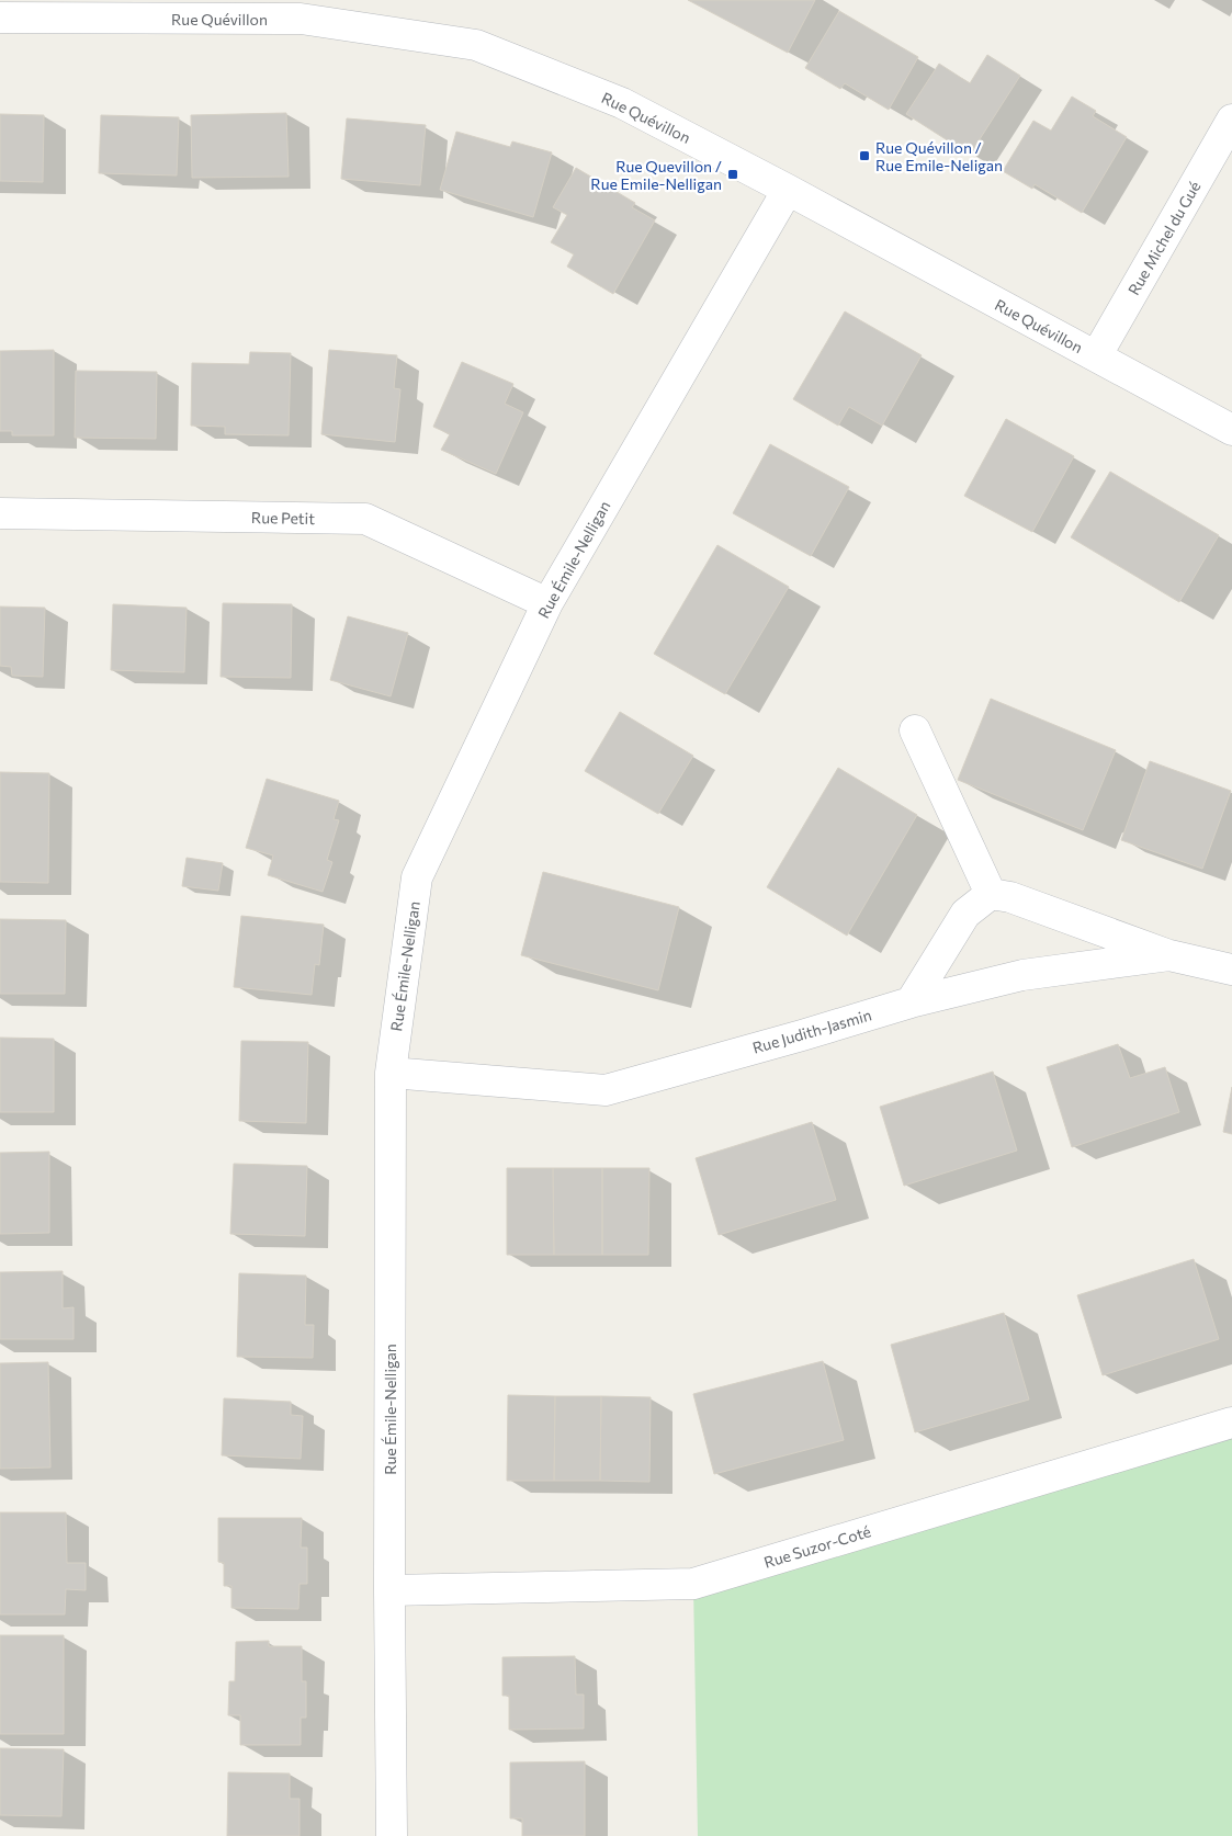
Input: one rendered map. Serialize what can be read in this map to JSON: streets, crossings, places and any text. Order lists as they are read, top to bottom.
{
  "streets": {
    "street": [
      "Rue Quévillon",
      "Rue Michel du Gué",
      "Rue Petit",
      "Rue Émile-Nelligan",
      "Rue Judith-Jasmin",
      "Rue Suzor-Coté"
    ]
  },
  "crossings": [
    ["Rue Quévillon", "Rue Michel du Gué"],
    ["Rue Quévillon", "Rue Émile-Nelligan"],
    ["Rue Petit", "Rue Émile-Nelligan"],
    ["Rue Émile-Nelligan", "Rue Judith-Jasmin"],
    ["Rue Émile-Nelligan", "Rue Suzor-Coté"]
  ],
  "places": {
    "transit": ["Rue Quévillon / Rue Emile-Neligan", "Rue Quevillon / Rue Emile-Nelligan"]
  }
}
